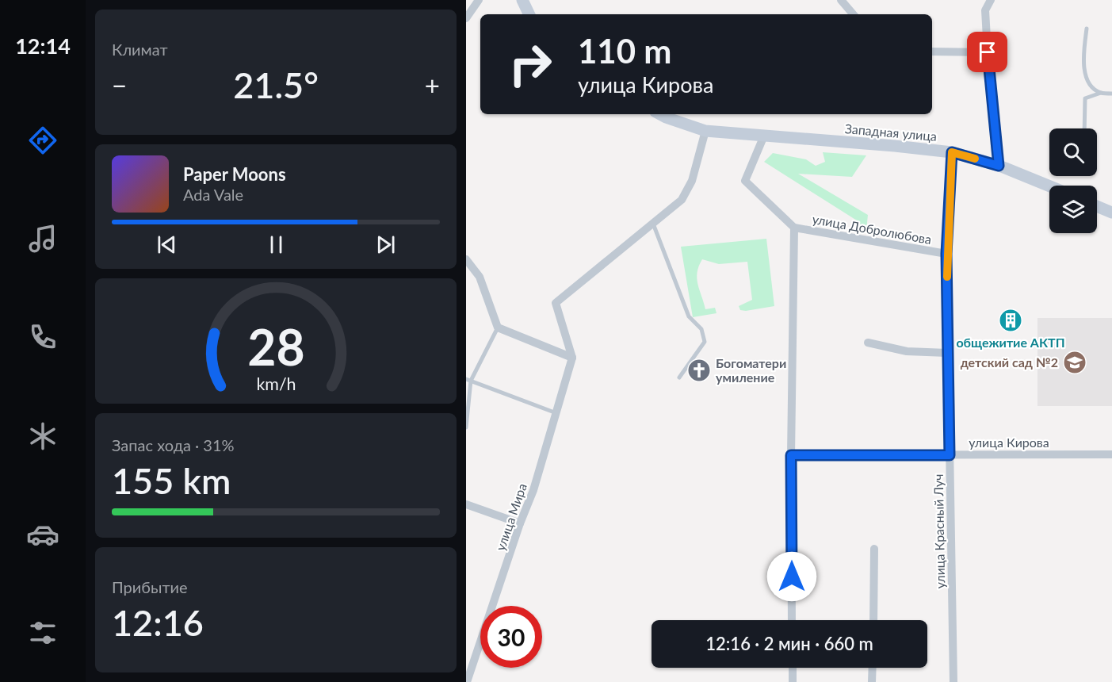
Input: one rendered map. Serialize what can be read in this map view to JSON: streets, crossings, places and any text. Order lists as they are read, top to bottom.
{
  "streets": {
    "street": [
      "Западная улица",
      "улица Добролюбова",
      "улица Кирова",
      "улица Мира",
      "улица Красный Луч"
    ]
  },
  "crossings": [
    ["Западная улица", "улица Красный Луч"],
    ["улица Добролюбова", "улица Кирова"],
    ["улица Добролюбова", "улица Красный Луч"],
    ["улица Кирова", "улица Красный Луч"]
  ],
  "places": {
    "building": ["общежитие АКТП"],
    "school or university": ["детский сад №2"],
    "church": ["Богоматери умиление"]
  },
  "page": {
    "tabs": "12:14",
    "tile": [
      "Климат",
      ["Запас хода · 31%", "155 km"],
      ["Прибытие", "12:16"]
    ],
    "turn": ["110 m", "улица Кирова"],
    "heat": ["−", "21.5°", "+"],
    "song": ["Paper Moons", "Ada Vale"],
    "limit": "30",
    "trip": "12:16 · 2 мин · 660 m",
    "gauge": ["28", "km/h"]
  }
}
